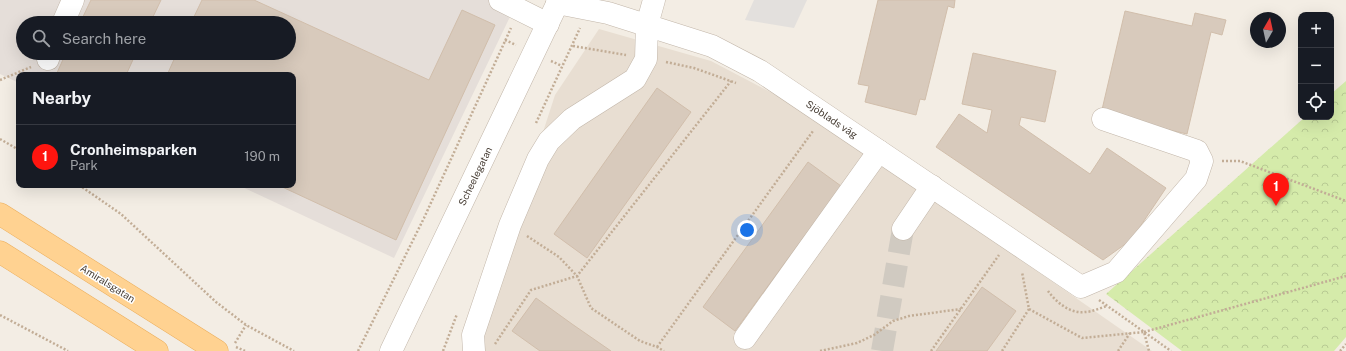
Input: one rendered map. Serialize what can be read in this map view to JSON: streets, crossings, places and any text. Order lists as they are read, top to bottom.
{
  "streets": {
    "main road": ["Amiralsgatan"],
    "street": ["Sjöblads väg", "Scheelegatan"]
  },
  "crossings": [
    ["Sjöblads väg", "Scheelegatan"]
  ],
  "north": "top",
  "page": {
    "map_buttons": ["+", "−"],
    "search": "Search here",
    "heading": "Nearby",
    "list": [
      {
        "mark": "1",
        "name": "Cronheimsparken",
        "note": "Park",
        "value": "190 m"
      }
    ],
    "pins": "1"
  }
}
